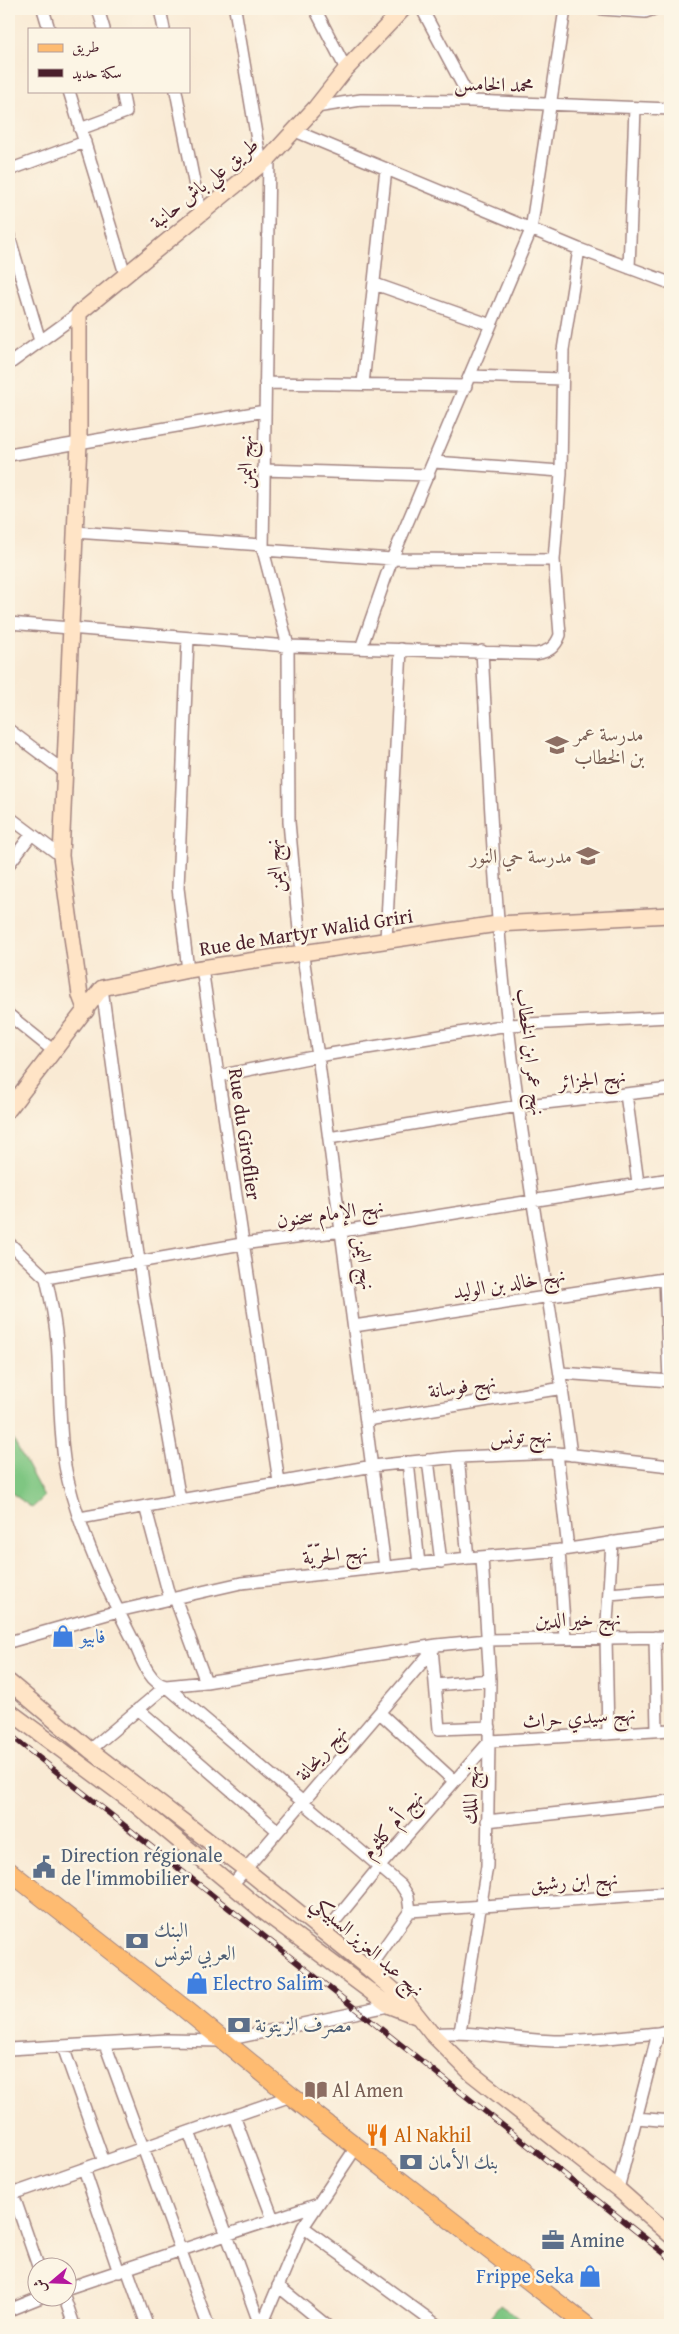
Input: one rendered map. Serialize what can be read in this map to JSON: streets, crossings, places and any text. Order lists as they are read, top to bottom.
{
  "streets": {
    "street": [
      "محمد الخامس",
      "طريق علي باش حانبة",
      "نهج اليمن",
      "Rue de Martyr Walid Griri",
      "نهج عمر ابن الخطاب",
      "نهج الجزائر",
      "Rue du Giroflier",
      "نهج الإمام سحنون",
      "نهج خالد بن الوليد",
      "نهج فوسانة",
      "نهج تونس",
      "نهج الحرّيّة",
      "نهج خير الدين",
      "نهج سيدي حراث",
      "نهج ريحانة",
      "نهج الملك",
      "نهج أم كلثوم",
      "نهج ابن رشيق",
      "نهج عبد العزيز السبيكي"
    ]
  },
  "crossings": [
    ["محمد الخامس", "طريق علي باش حانبة"],
    ["طريق علي باش حانبة", "نهج اليمن"],
    ["نهج اليمن", "Rue de Martyr Walid Griri"],
    ["نهج اليمن", "نهج الجزائر"],
    ["نهج اليمن", "نهج الإمام سحنون"],
    ["نهج اليمن", "نهج خالد بن الوليد"],
    ["نهج اليمن", "نهج فوسانة"],
    ["نهج اليمن", "نهج تونس"],
    ["نهج اليمن", "نهج الحرّيّة"],
    ["Rue de Martyr Walid Griri", "نهج عمر ابن الخطاب"],
    ["Rue de Martyr Walid Griri", "Rue du Giroflier"],
    ["نهج عمر ابن الخطاب", "نهج الجزائر"],
    ["نهج عمر ابن الخطاب", "نهج الإمام سحنون"],
    ["نهج عمر ابن الخطاب", "نهج خالد بن الوليد"],
    ["نهج عمر ابن الخطاب", "نهج فوسانة"],
    ["نهج عمر ابن الخطاب", "نهج تونس"],
    ["Rue du Giroflier", "نهج الإمام سحنون"],
    ["Rue du Giroflier", "نهج تونس"],
    ["نهج الحرّيّة", "نهج الملك"],
    ["نهج خير الدين", "نهج ريحانة"],
    ["نهج خير الدين", "نهج الملك"],
    ["نهج سيدي حراث", "نهج الملك"],
    ["نهج سيدي حراث", "نهج أم كلثوم"],
    ["نهج ريحانة", "نهج عبد العزيز السبيكي"],
    ["نهج الملك", "نهج أم كلثوم"],
    ["نهج الملك", "نهج ابن رشيق"],
    ["نهج أم كلثوم", "نهج عبد العزيز السبيكي"]
  ],
  "places": {
    "school or university": ["مدرسة عمر بن الخطاب", "مدرسة حي النور"],
    "shop": ["فابيو", "Electro Salim", "Frippe Seka"],
    "public building": ["Direction régionale de l'immobilier"],
    "bank": ["البنك العربي لتونس", "مصرف الزيتونة", "بنك الأمان"],
    "library": ["Al Amen"],
    "restaurant": ["Al Nakhil"],
    "office": ["Amine"]
  },
  "legend": ["طريق", "سكة حديد"],
  "north": "left"
}
